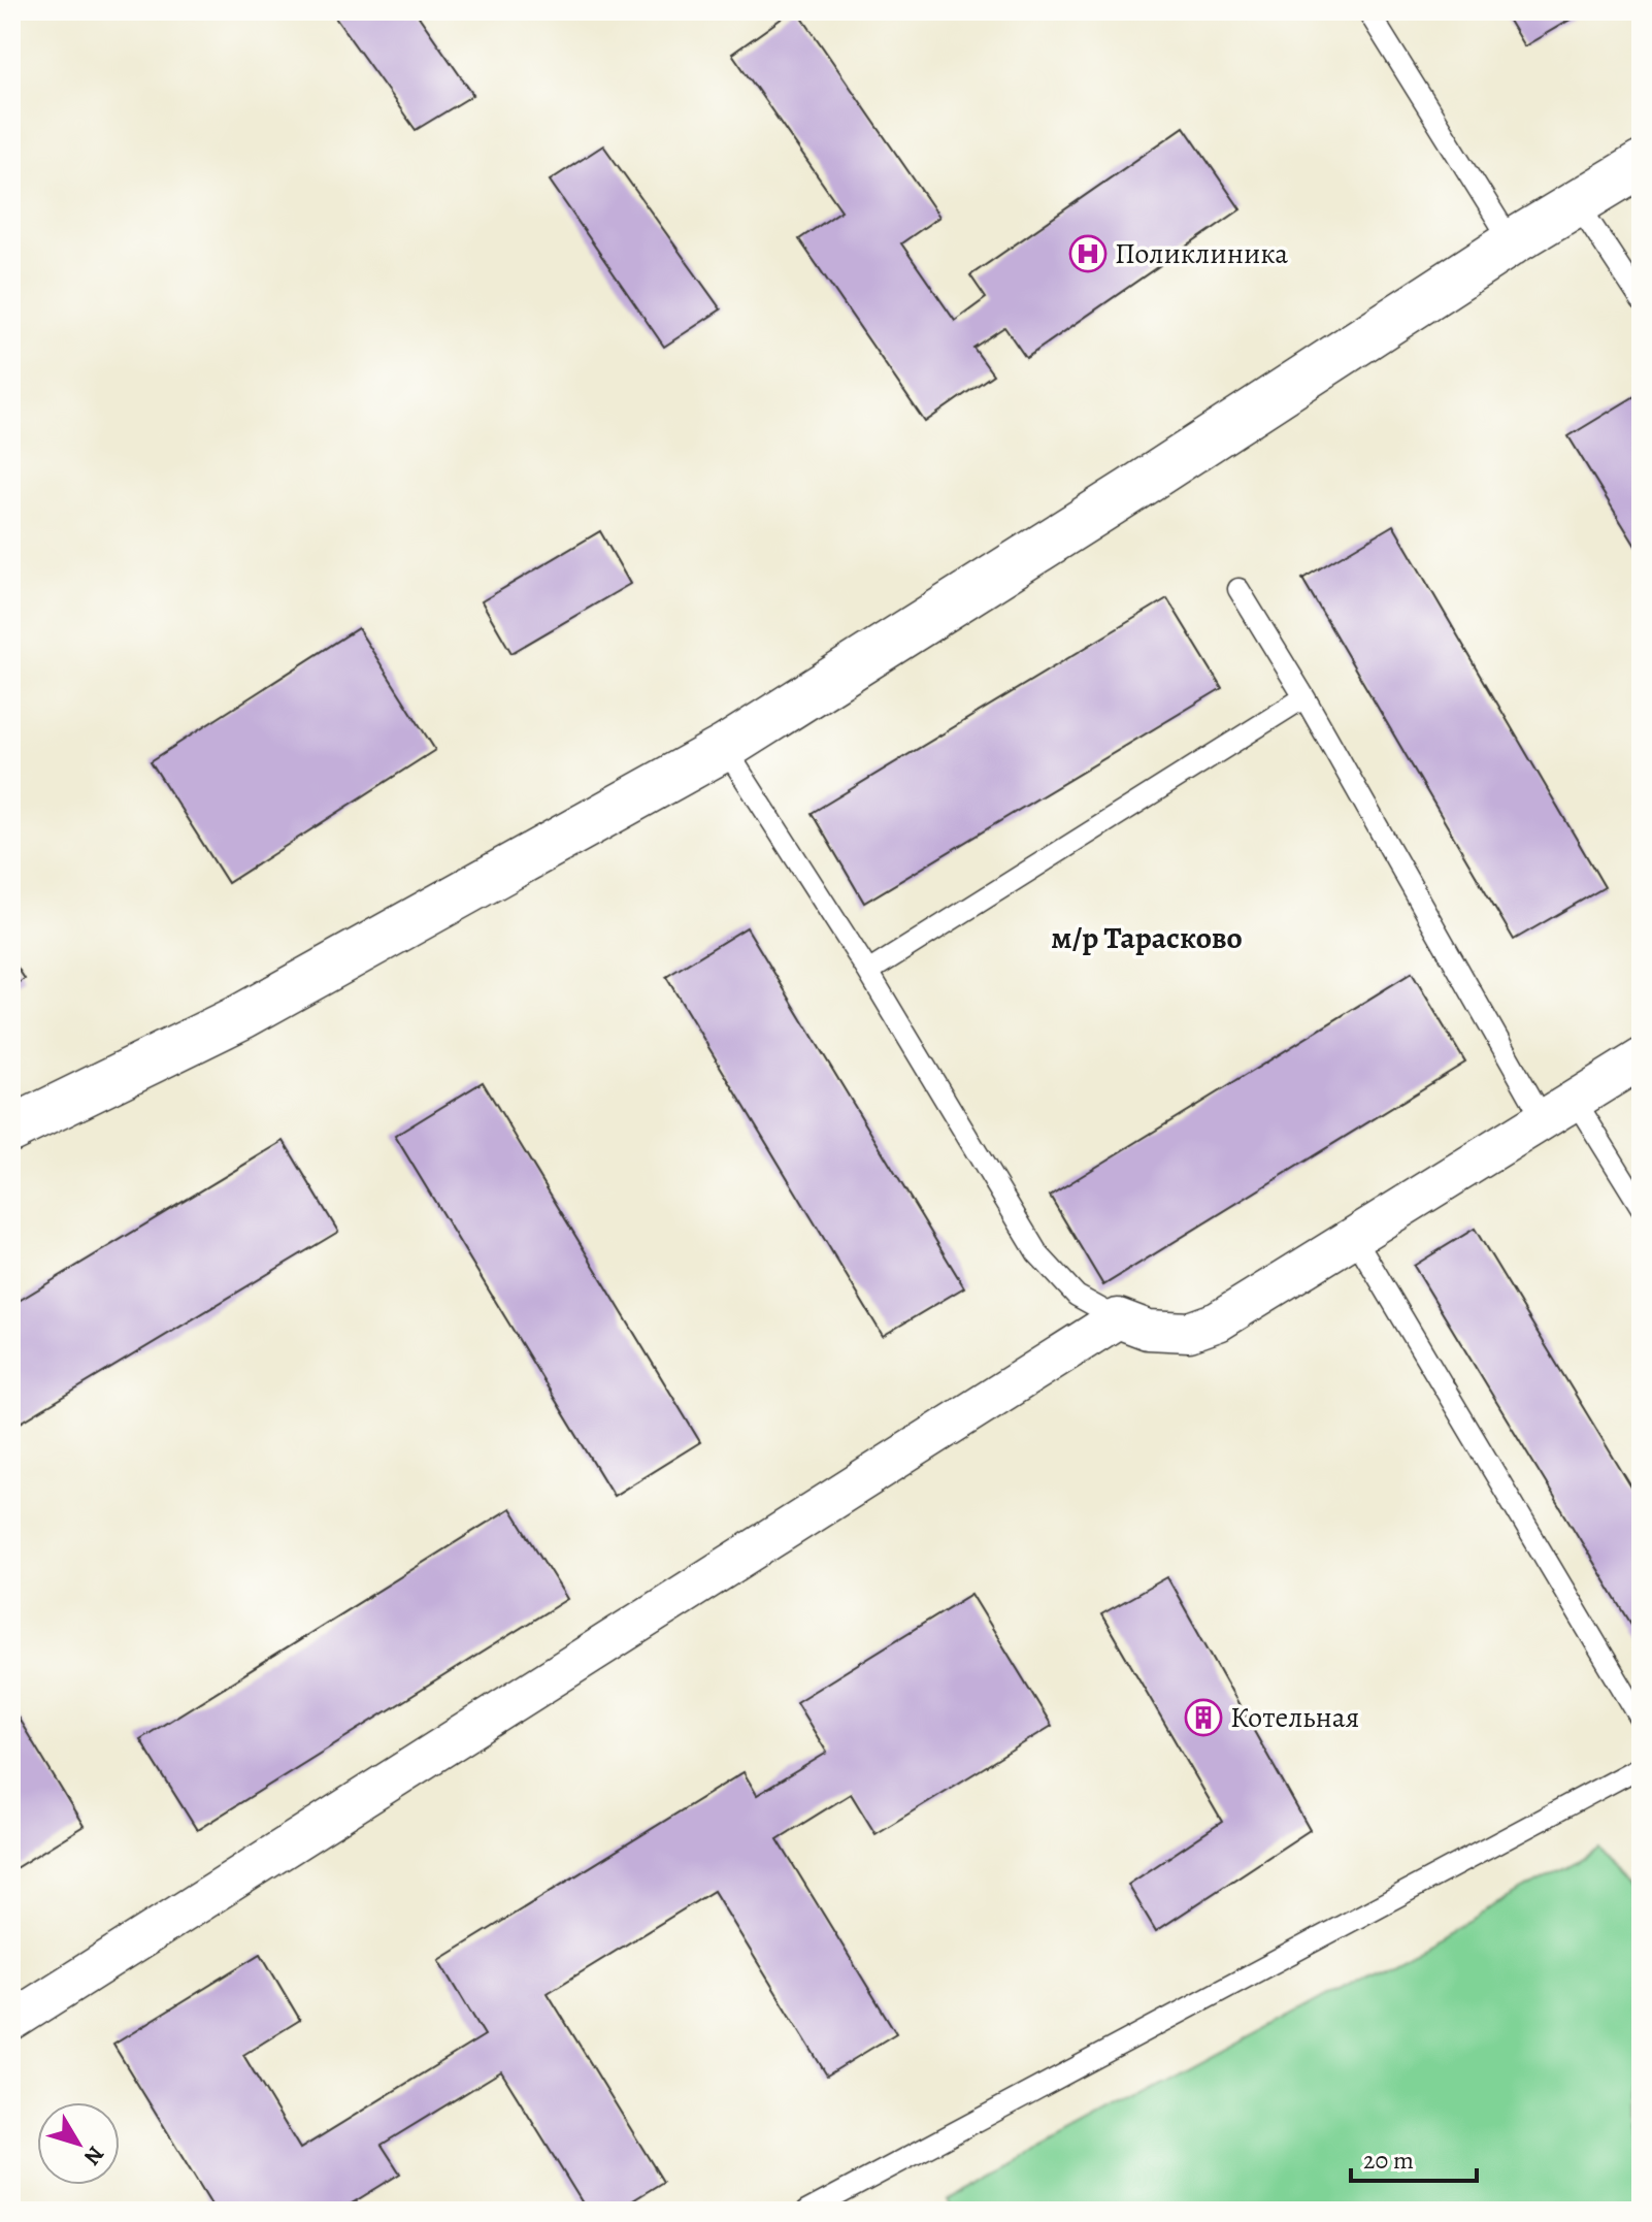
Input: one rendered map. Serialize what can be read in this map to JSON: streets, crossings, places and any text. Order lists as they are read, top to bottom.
{
  "districts": ["м/р Тарасково"],
  "places": {
    "hospital": ["Поликлиника"],
    "building": ["Котельная"]
  },
  "scale_bar": "20 m",
  "north": "bottom right"
}
